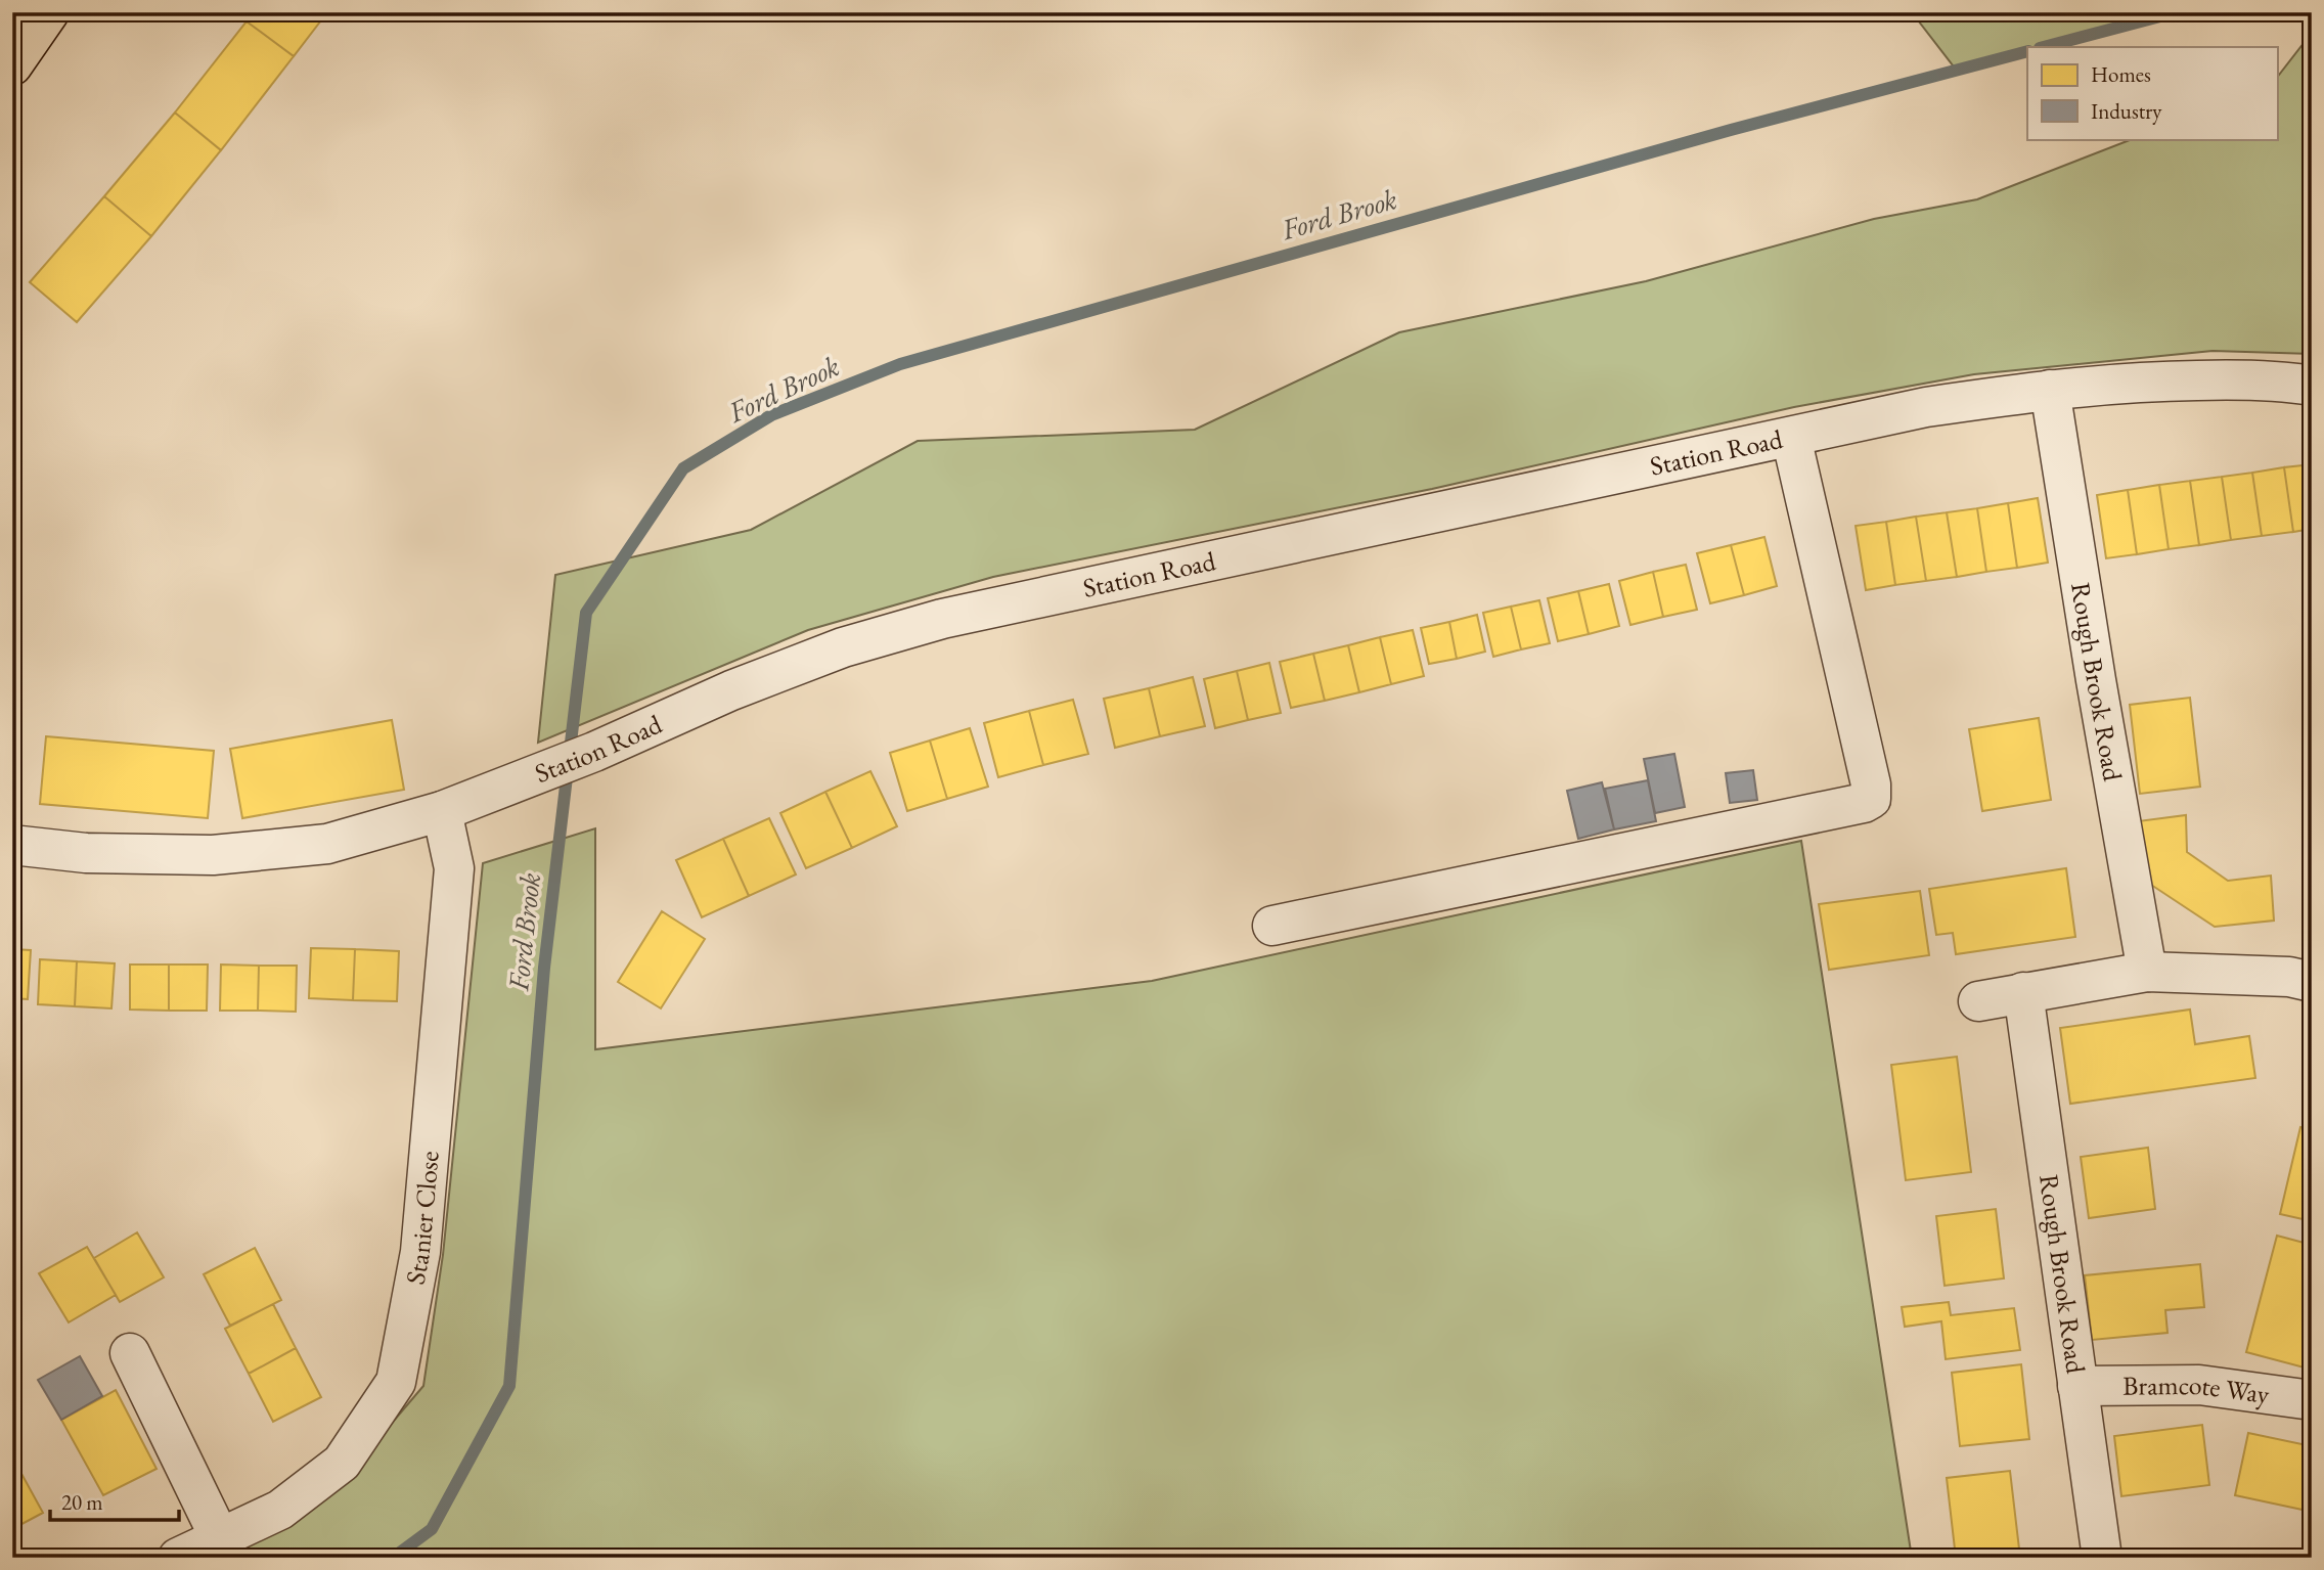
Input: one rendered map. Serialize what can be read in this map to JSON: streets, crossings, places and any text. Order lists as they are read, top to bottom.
{
  "streets": {
    "street": [
      "Station Road",
      "Rough Brook Road",
      "Stanier Close",
      "Bramcote Way"
    ]
  },
  "crossings": [
    ["Station Road", "Rough Brook Road"],
    ["Station Road", "Stanier Close"],
    ["Rough Brook Road", "Bramcote Way"]
  ],
  "water": ["Ford Brook"],
  "legend": ["Homes", "Industry"],
  "scale_bar": "20 m"
}
